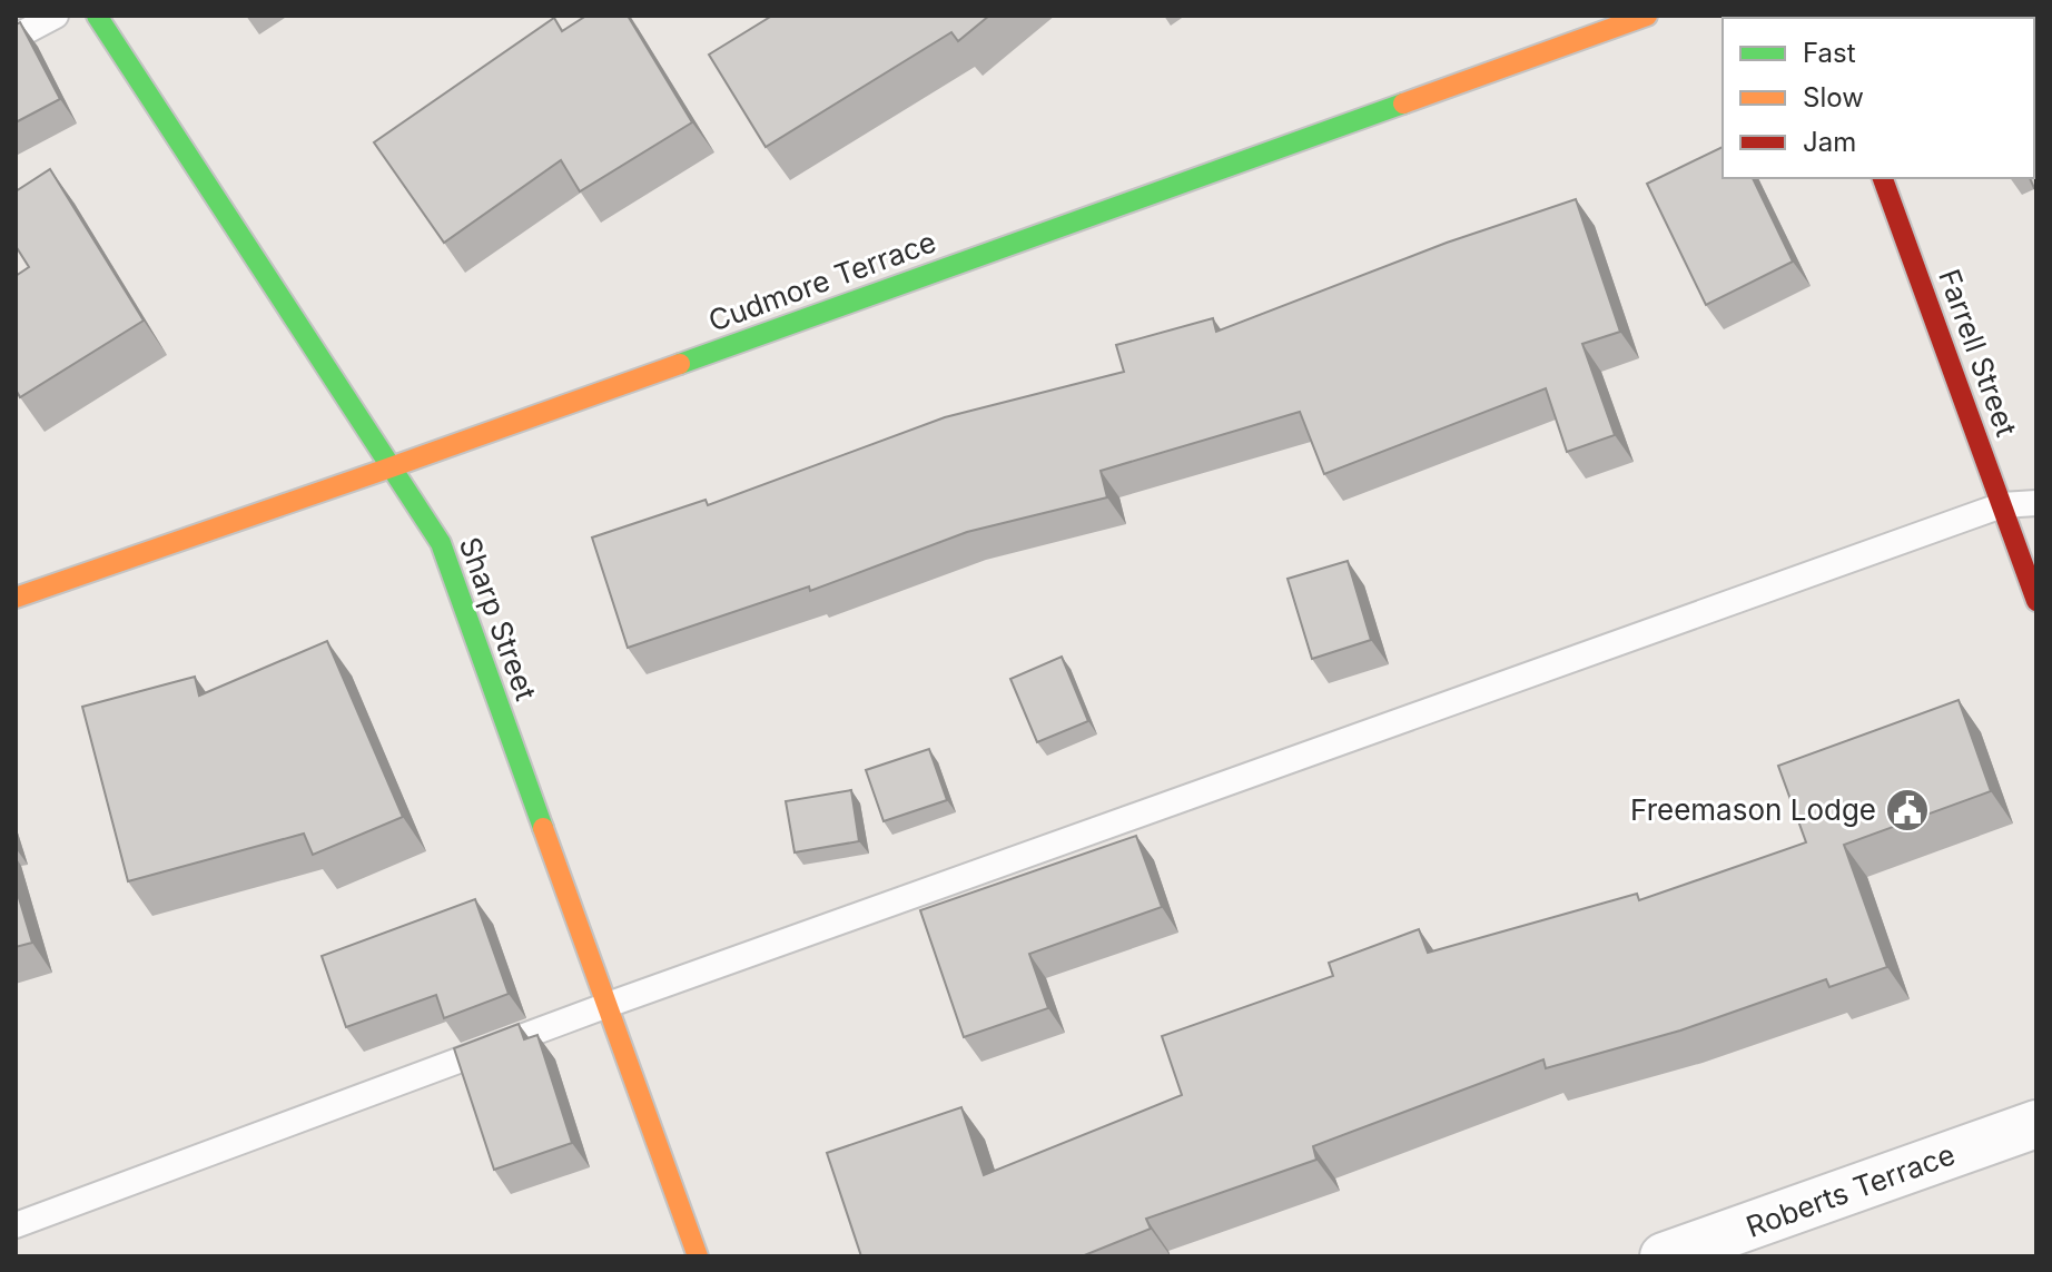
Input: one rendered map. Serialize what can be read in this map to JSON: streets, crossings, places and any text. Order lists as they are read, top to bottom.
{
  "streets": {
    "street": [
      "Cudmore Terrace",
      "Farrell Street",
      "Sharp Street",
      "Roberts Terrace"
    ]
  },
  "crossings": [
    ["Cudmore Terrace", "Sharp Street"]
  ],
  "places": {
    "public building": ["Freemason Lodge"]
  },
  "legend": ["Fast", "Slow", "Jam"]
}
